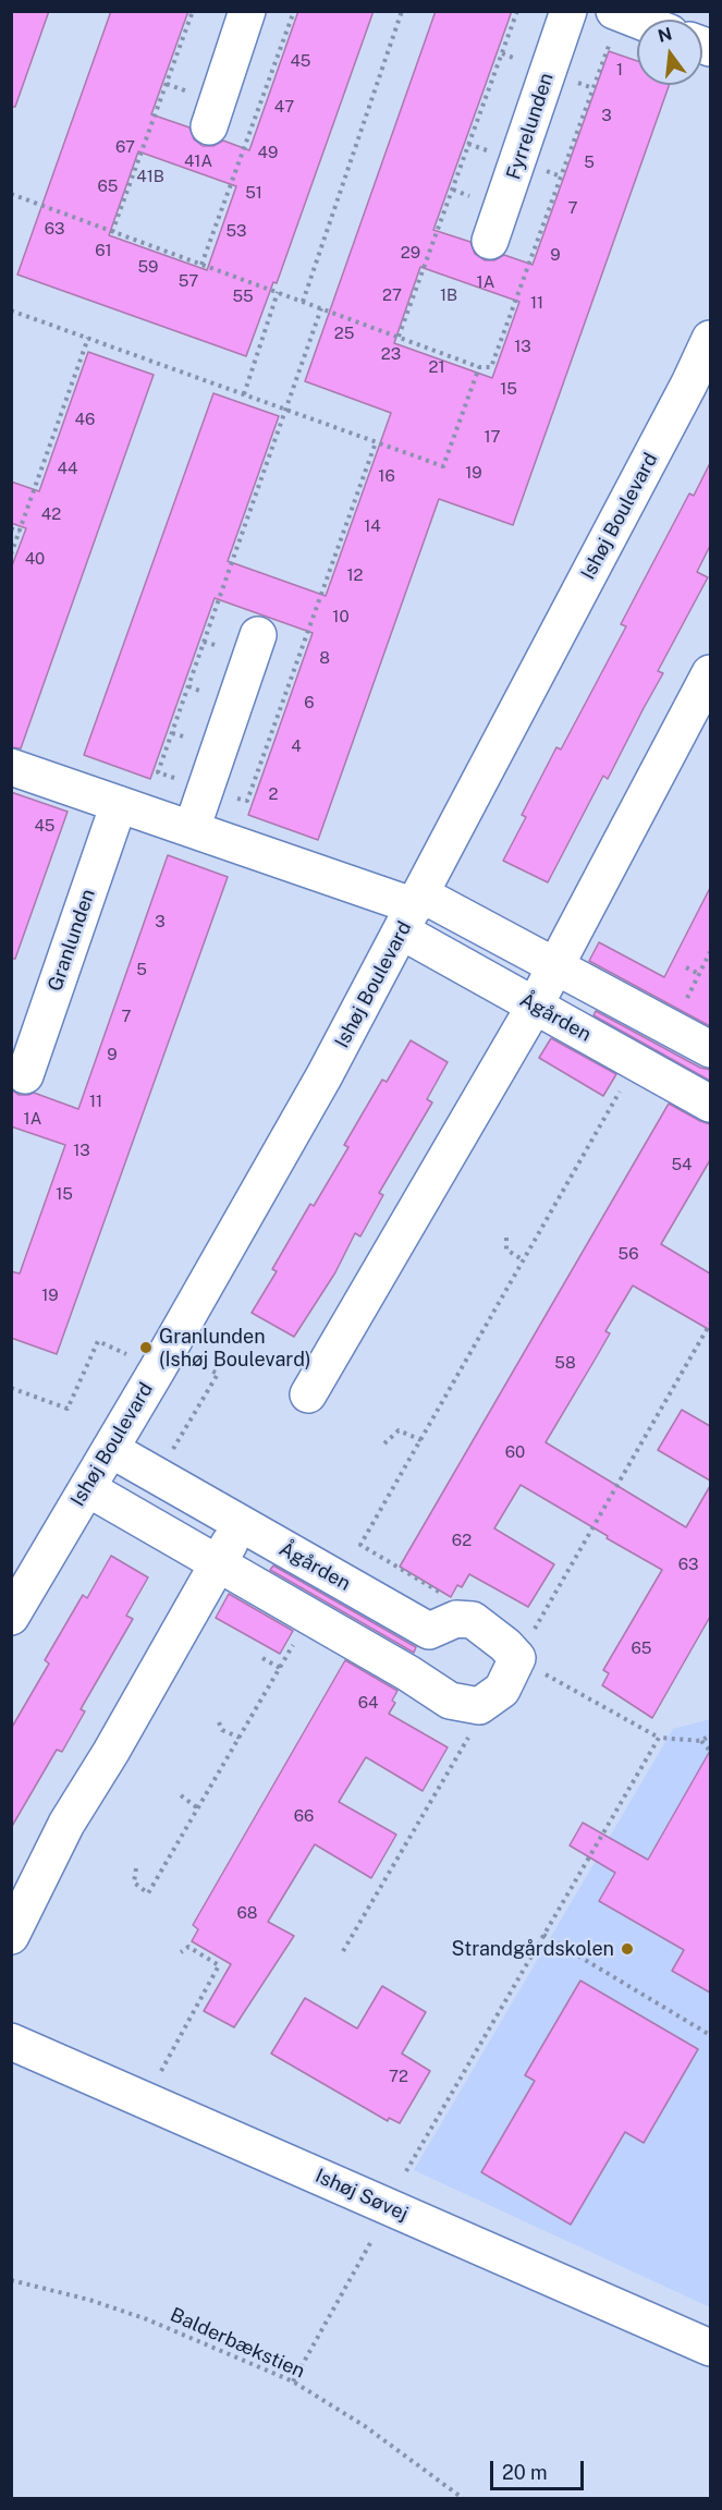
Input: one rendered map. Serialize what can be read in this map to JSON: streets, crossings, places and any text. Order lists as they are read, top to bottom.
{
  "streets": {
    "street": [
      "Fyrrelunden",
      "Ishøj Boulevard",
      "Granlunden",
      "Ågården",
      "Ishøj Søvej"
    ],
    "path": ["Balderbækstien"]
  },
  "crossings": [
    ["Ishøj Boulevard", "Ågården"]
  ],
  "places": ["Granlunden (Ishøj Boulevard)", "Strandgårdskolen"],
  "house_numbers": [
    "45",
    "1",
    "47",
    "3",
    "67",
    "49",
    "41A",
    "5",
    "41B",
    "65",
    "51",
    "7",
    "63",
    "53",
    "61",
    "29",
    "9",
    "59",
    "57",
    "1A",
    "27",
    "1B",
    "55",
    "11",
    "25",
    "13",
    "23",
    "21",
    "15",
    "46",
    "17",
    "44",
    "19",
    "16",
    "42",
    "14",
    "40",
    "12",
    "10",
    "8",
    "6",
    "4",
    "2",
    "45",
    "3",
    "5",
    "7",
    "9",
    "11",
    "1A",
    "13",
    "54",
    "15",
    "56",
    "19",
    "58",
    "60",
    "62",
    "63",
    "65",
    "64",
    "66",
    "68",
    "72"
  ],
  "scale_bar": "20 m",
  "north": "top"
}
